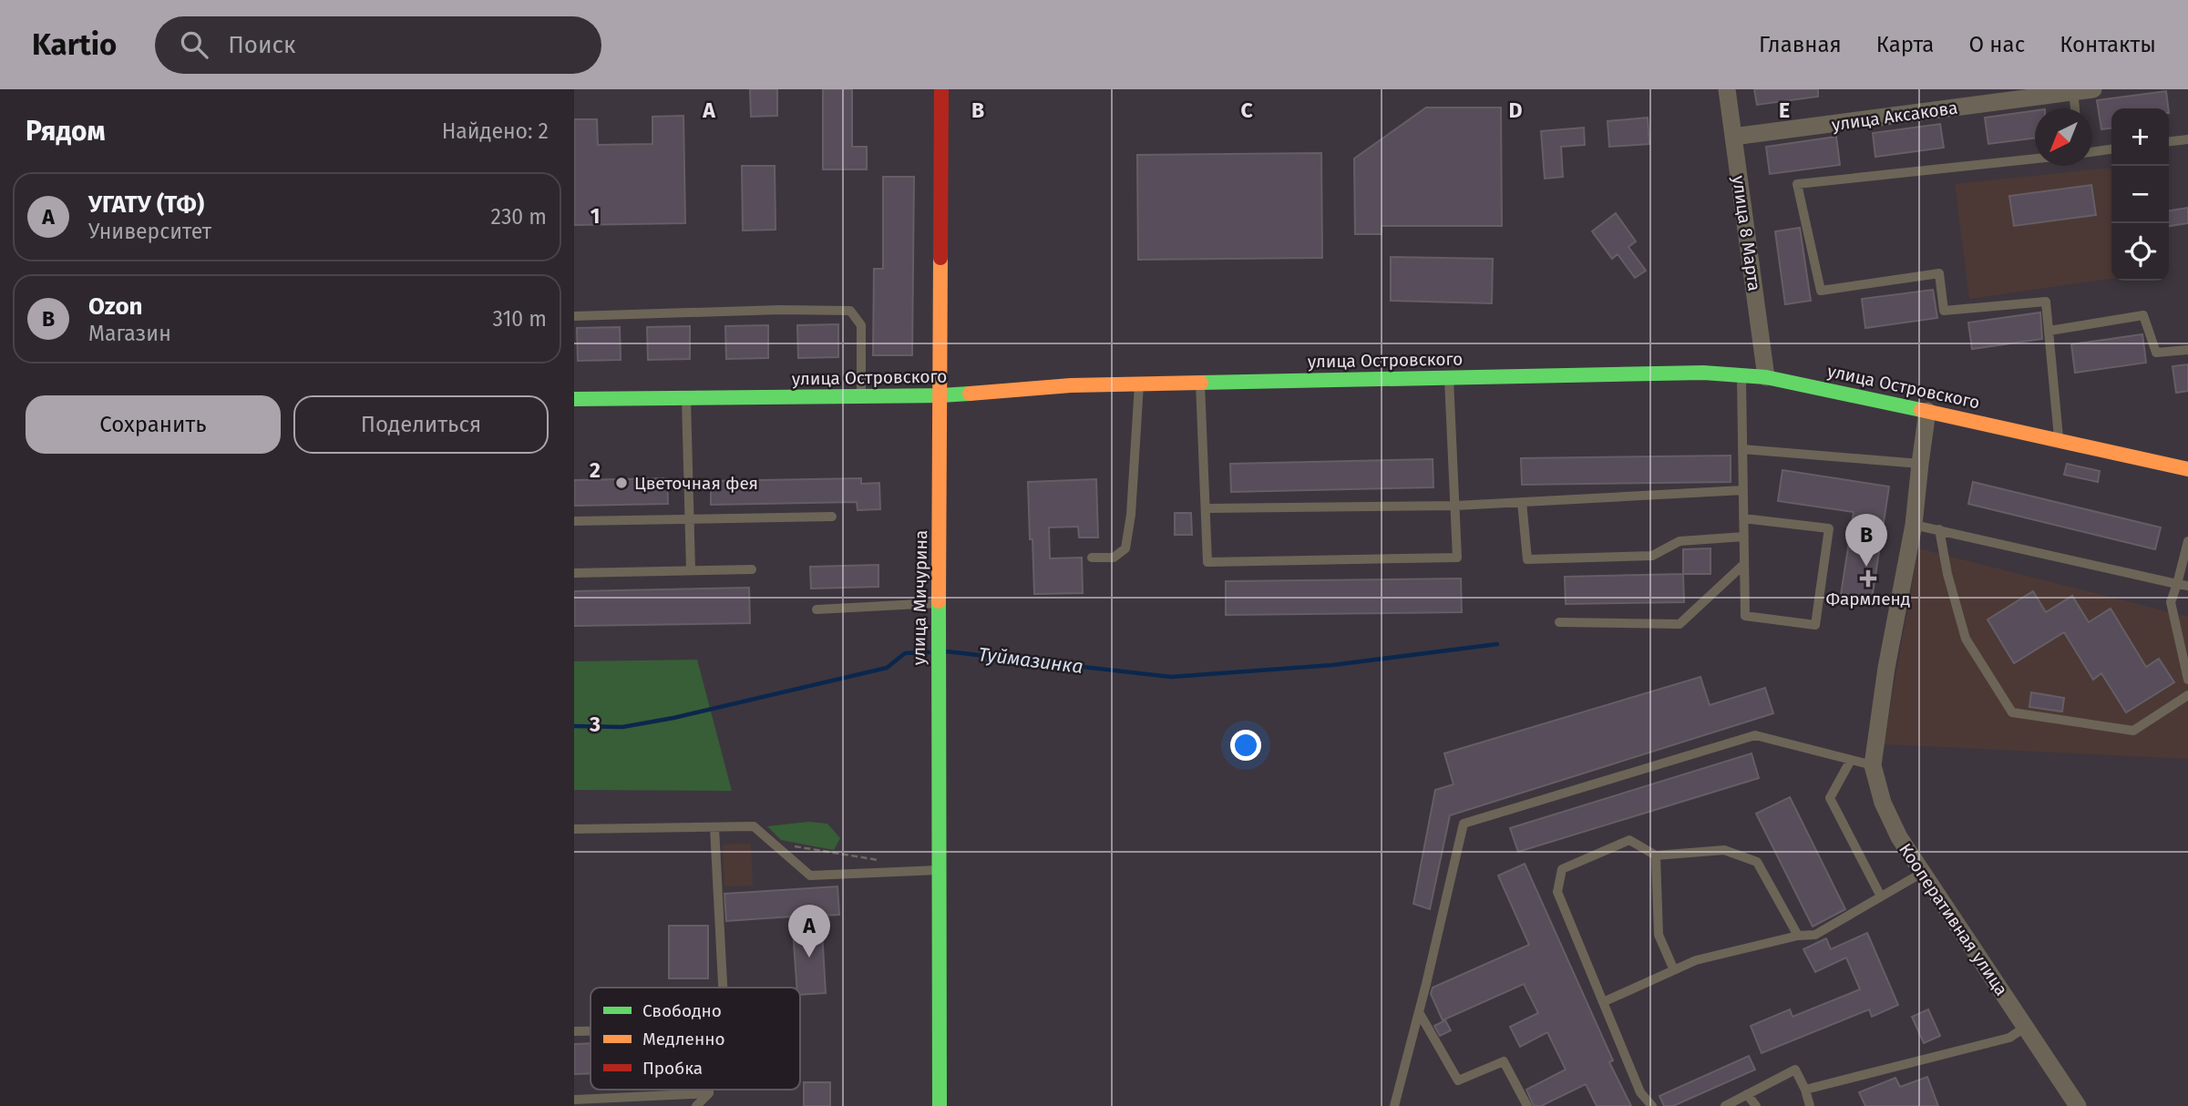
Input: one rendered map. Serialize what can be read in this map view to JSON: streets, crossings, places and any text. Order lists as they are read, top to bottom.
{
  "streets": {
    "main road": ["улица Островского", "улица Мичурина"],
    "street": ["улица Аксакова", "улица 8 Марта", "Кооперативная улица"]
  },
  "crossings": [
    ["улица Аксакова", "улица 8 Марта"],
    ["улица 8 Марта", "улица Островского"],
    ["улица Островского", "улица Мичурина"],
    ["улица Островского", "Кооперативная улица"]
  ],
  "water": ["Туймазинка"],
  "places": {
    "other": ["Цветочная фея"],
    "health": ["Фармленд"]
  },
  "legend": ["Свободно", "Медленно", "Пробка"],
  "north": "bottom left",
  "page": {
    "header": "Kartio",
    "search": "Поиск",
    "nav": [
      "Главная",
      "Карта",
      "О нас",
      "Контакты"
    ],
    "heading": ["Рядом", "Найдено: 2"],
    "map_buttons": ["+", "−"],
    "list": [
      {
        "mark": "A",
        "name": "УГАТУ (ТФ)",
        "note": "Университет",
        "value": "230 m"
      },
      {
        "mark": "B",
        "name": "Ozon",
        "note": "Магазин",
        "value": "310 m"
      }
    ],
    "buttons": ["Сохранить", "Поделиться"],
    "pins": ["B", "A"]
  },
  "grid": {
    "columns": [
      "A",
      "B",
      "C",
      "D",
      "E"
    ],
    "rows": ["1", "2", "3"]
  }
}
